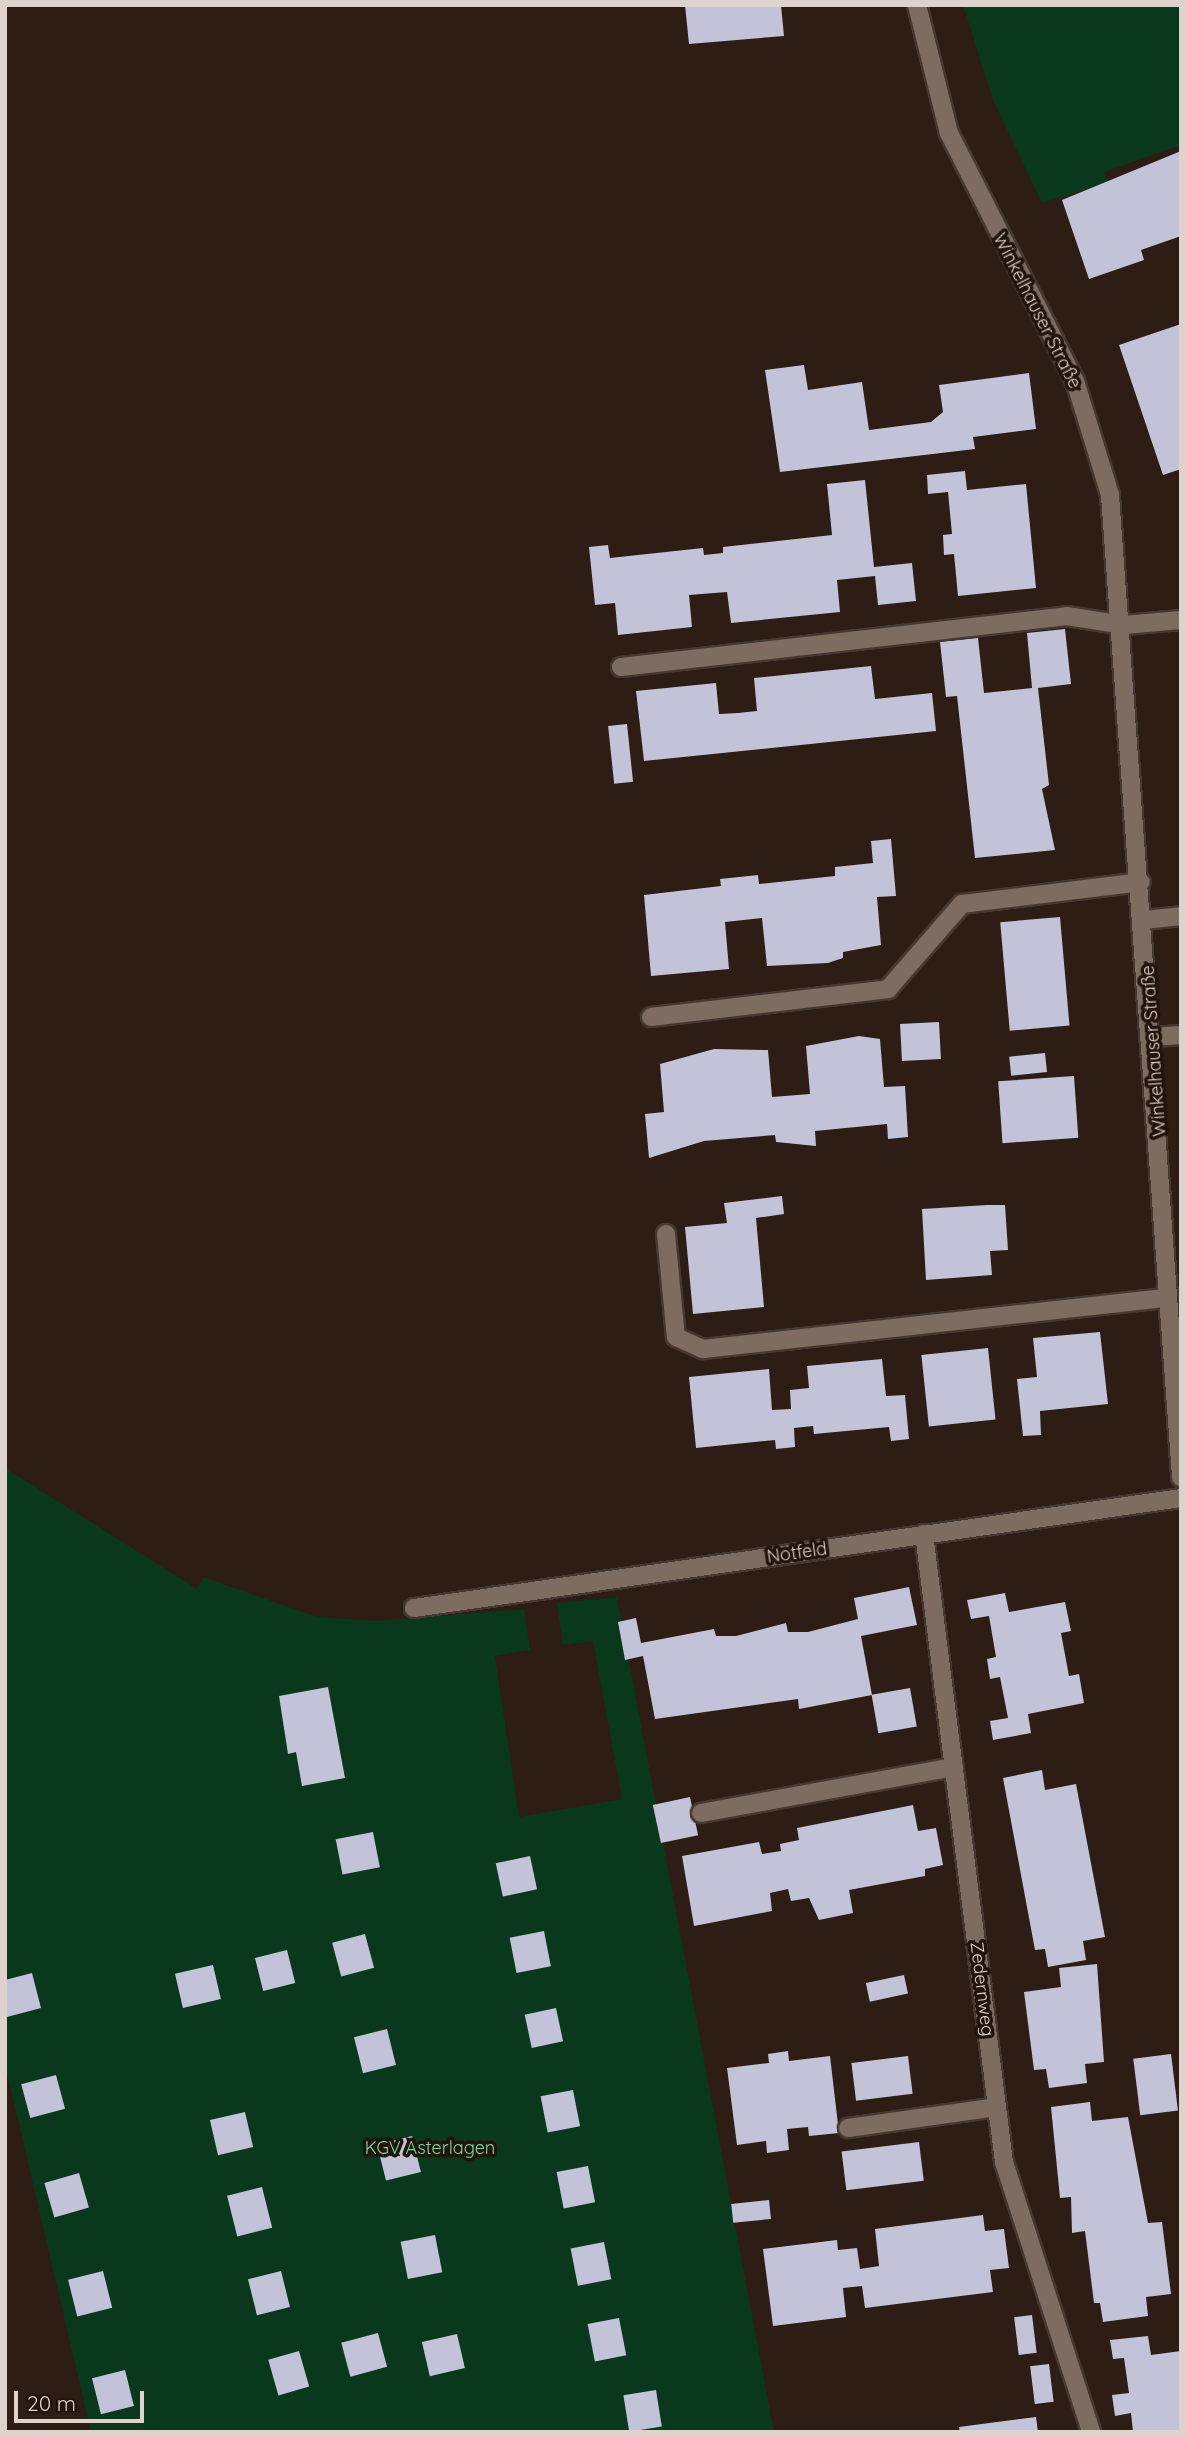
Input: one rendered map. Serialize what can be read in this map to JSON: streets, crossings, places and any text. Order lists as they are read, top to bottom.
{
  "streets": {
    "street": ["Winkelhauser Straße", "Notfeld", "Zedernweg"]
  },
  "crossings": [
    ["Notfeld", "Zedernweg"]
  ],
  "parks": ["KGV Asterlagen"],
  "scale_bar": "20 m"
}
